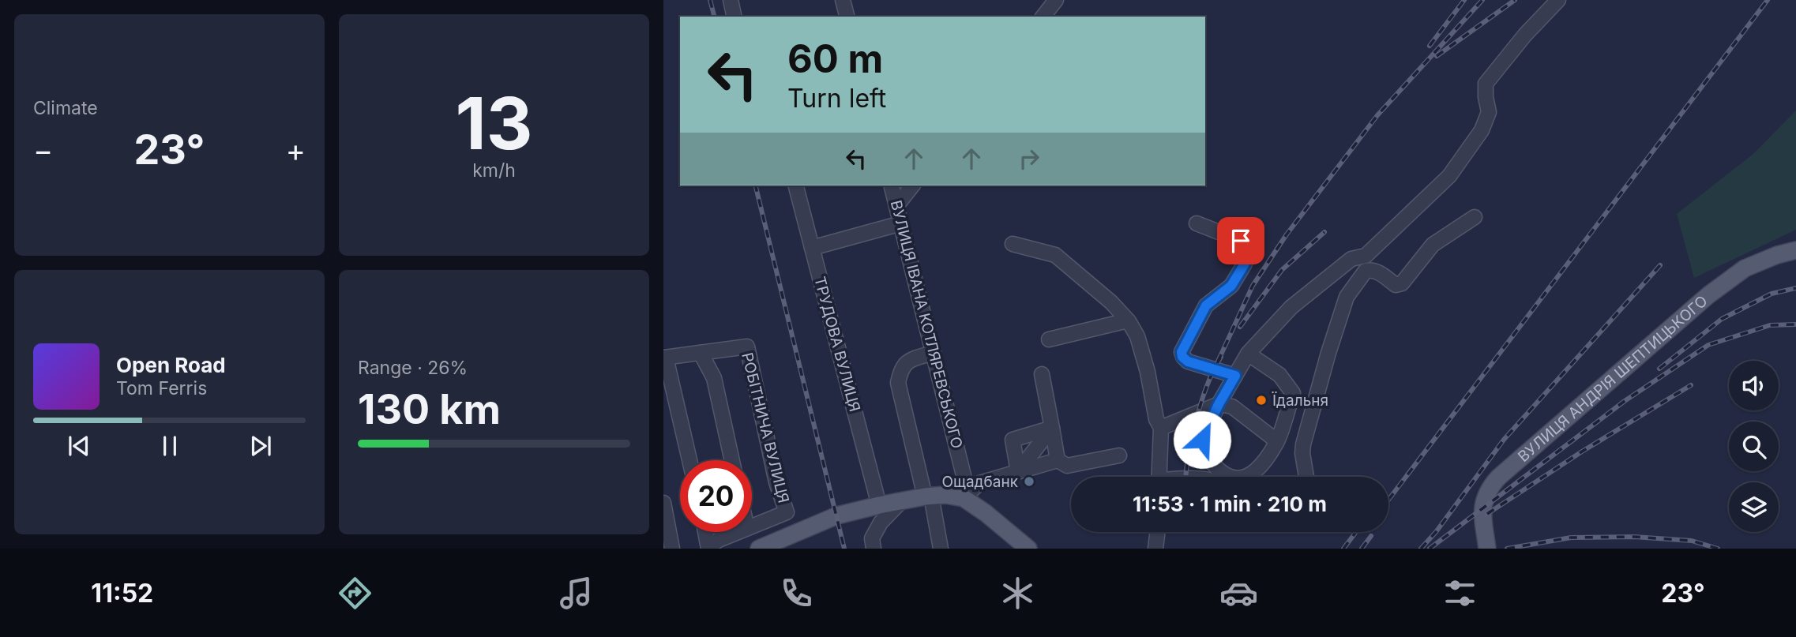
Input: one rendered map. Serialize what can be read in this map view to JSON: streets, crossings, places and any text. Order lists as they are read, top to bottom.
{
  "streets": {
    "main road": ["ВУЛИЦЯ АНДРІЯ ШЕПТИЦЬКОГО"],
    "street": ["ВУЛИЦЯ ІВАНА КОТЛЯРЕВСЬКОГО", "ТРУДОВА ВУЛИЦЯ", "РОБІТНИЧА ВУЛИЦЯ"]
  },
  "places": ["Їдальня", "Ощадбанк"],
  "page": {
    "tile": [
      "Climate",
      ["13", "km/h"],
      ["Range · 26%", "130 km"]
    ],
    "turn": ["60 m", "Turn left"],
    "heat": ["−", "23°", "+"],
    "song": ["Open Road", "Tom Ferris"],
    "limit": "20",
    "trip": "11:53 · 1 min · 210 m",
    "tabs": ["11:52", "23°"]
  }
}
